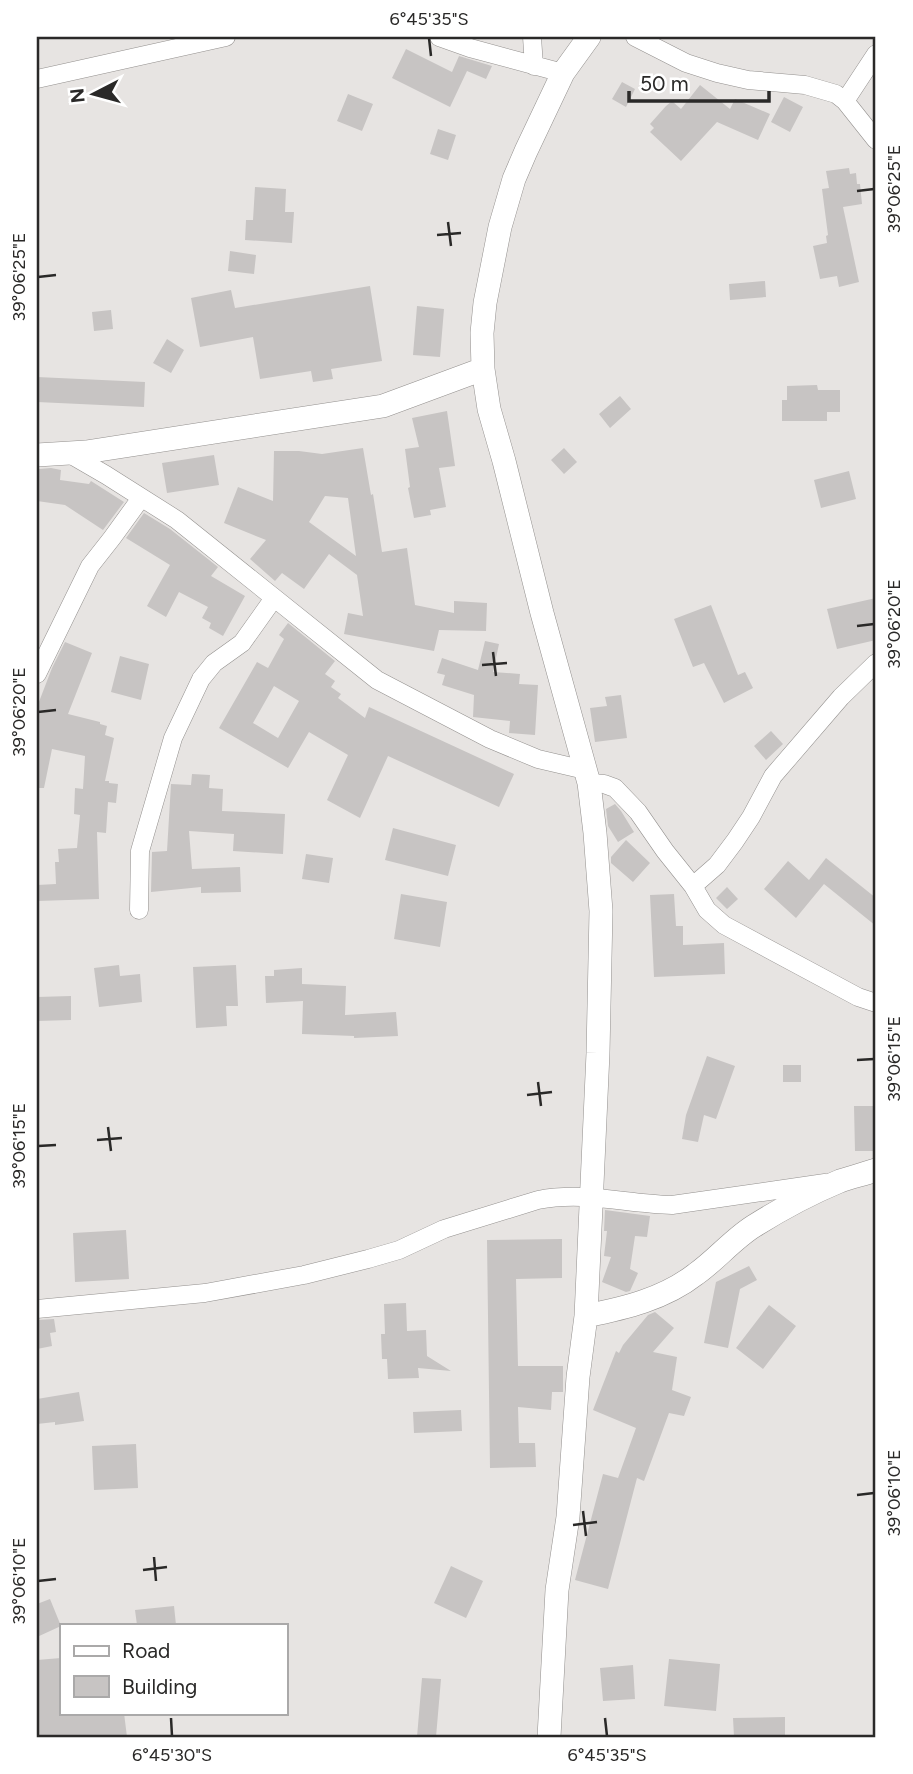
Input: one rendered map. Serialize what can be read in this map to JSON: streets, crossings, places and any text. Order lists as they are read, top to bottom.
{
  "legend": ["Road", "Building"],
  "scale_bar": "50 m",
  "north": "left",
  "coordinates": [
    "6°45'35\"S",
    "39°06'25\"E",
    "39°06'20\"E",
    "39°06'15\"E",
    "39°06'10\"E",
    "6°45'30\"S"
  ]
}
